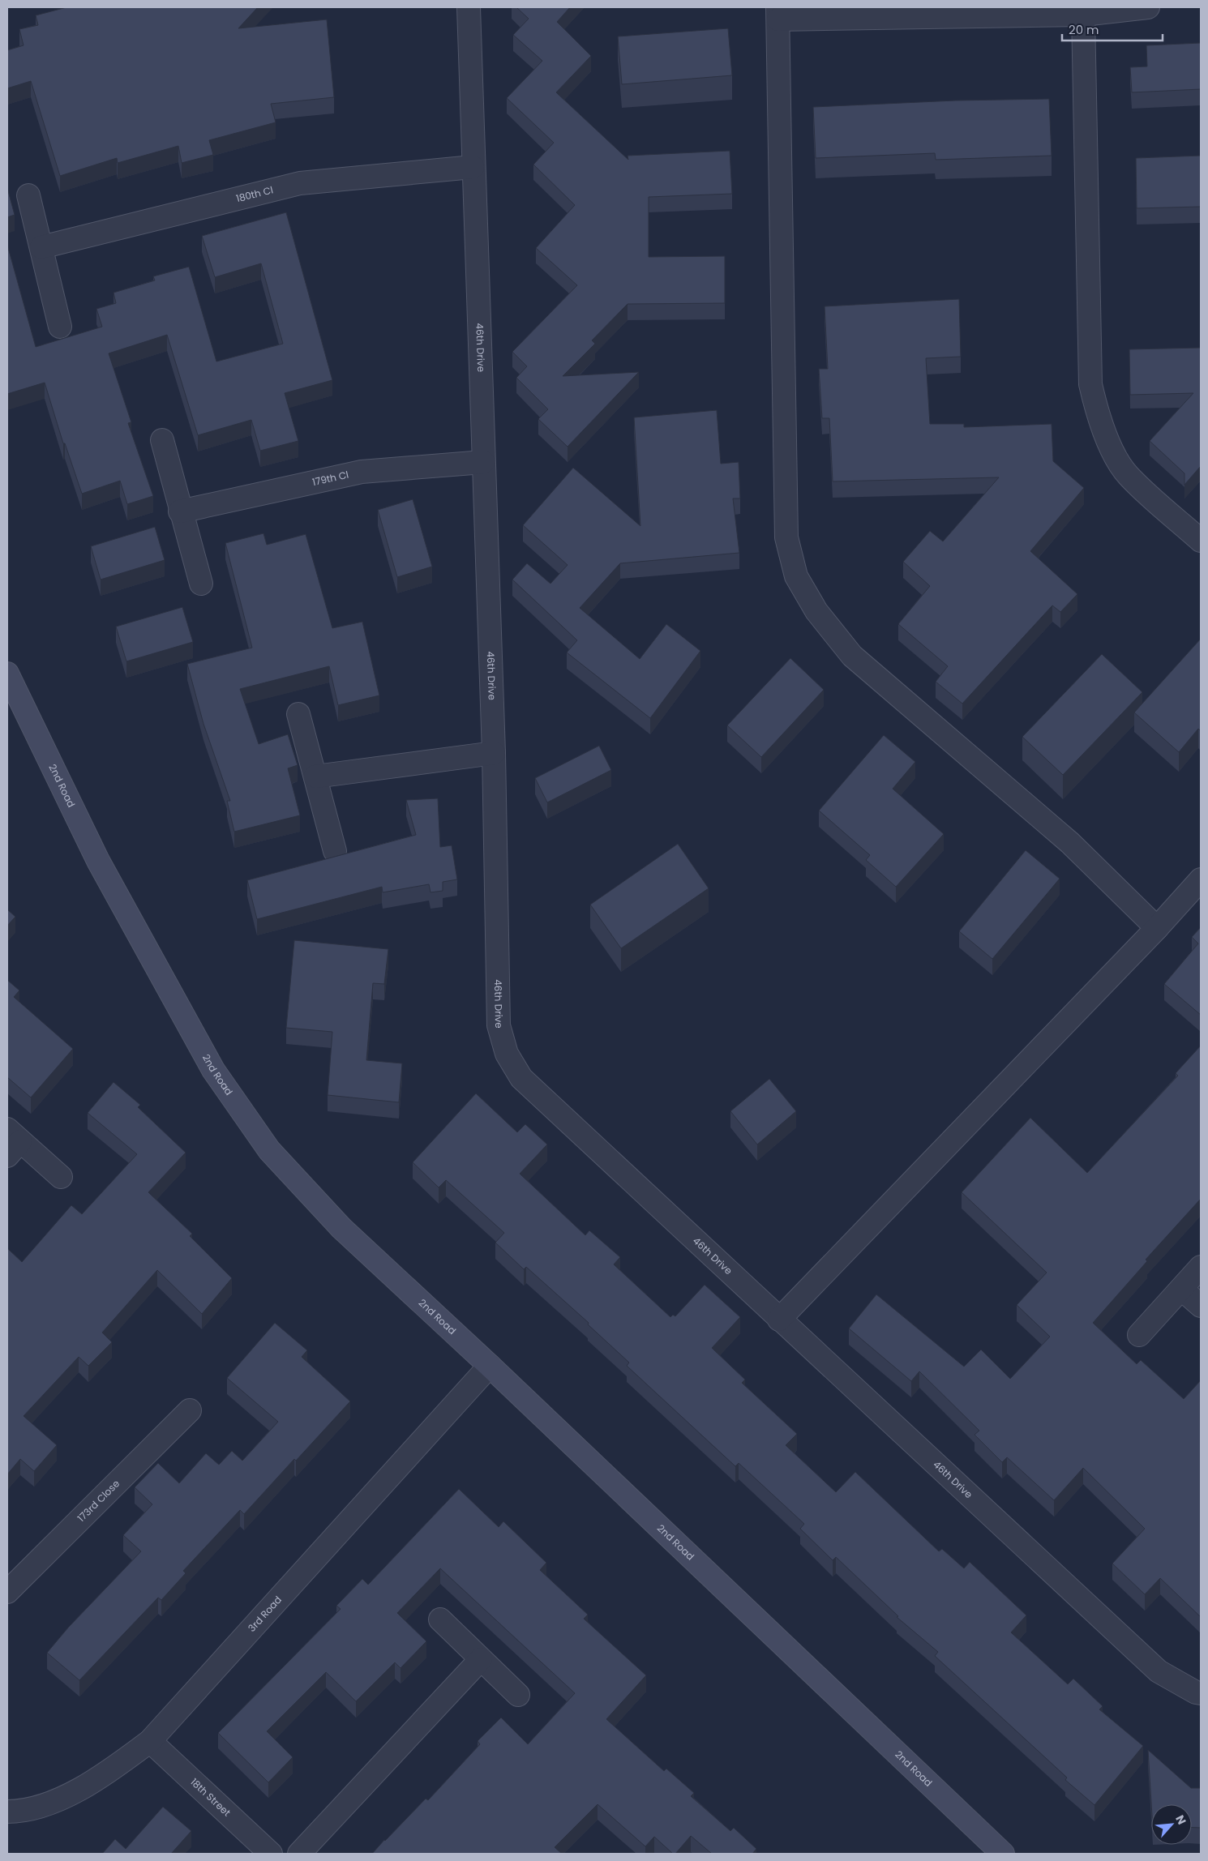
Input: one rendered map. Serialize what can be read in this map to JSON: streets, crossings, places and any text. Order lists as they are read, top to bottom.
{
  "streets": {
    "street": [
      "180th Cl",
      "46th Drive",
      "179th Cl",
      "2nd Road",
      "173rd Close",
      "3rd Road",
      "18th Street"
    ]
  },
  "crossings": [
    ["180th Cl", "46th Drive"],
    ["46th Drive", "179th Cl"],
    ["2nd Road", "3rd Road"],
    ["3rd Road", "18th Street"]
  ],
  "scale_bar": "20 m",
  "north": "top right"
}
